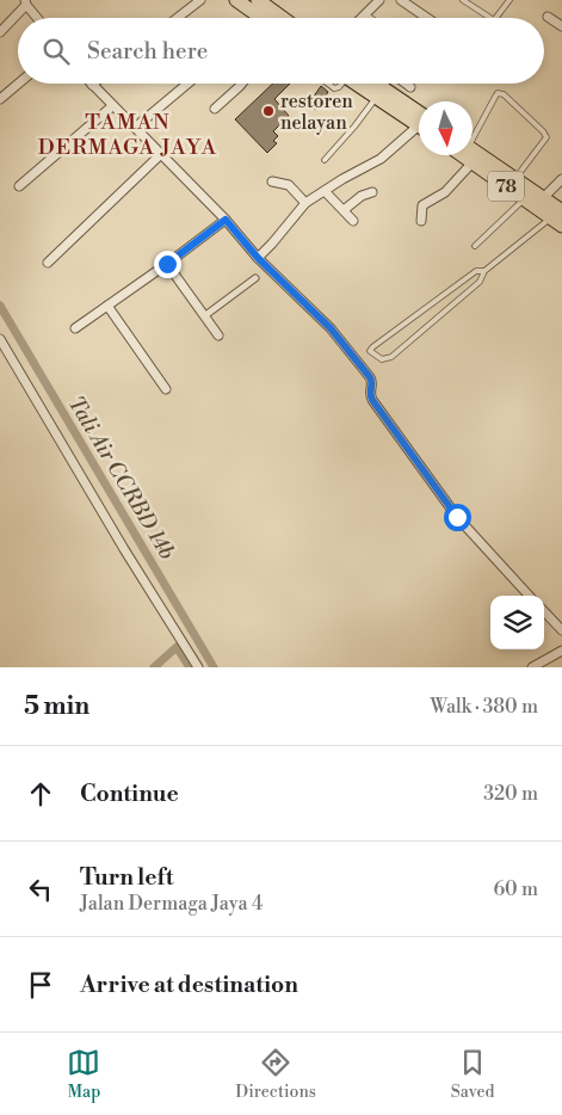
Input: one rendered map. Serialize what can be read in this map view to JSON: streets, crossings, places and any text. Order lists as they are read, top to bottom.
{
  "streets": {
    "main road": ["78"]
  },
  "districts": ["TAMAN DERMAGA JAYA"],
  "water": ["Tali Air CCRBD 14b"],
  "places": ["restoren nelayan"],
  "north": "bottom",
  "page": {
    "search": "Search here",
    "heading": ["5 min", "Walk · 380 m"],
    "list": [
      ["Continue", "320 m"],
      ["Turn left", "Jalan Dermaga Jaya 4", "60 m"],
      "Arrive at destination"
    ],
    "nav": ["Map", "Directions", "Saved"]
  }
}
